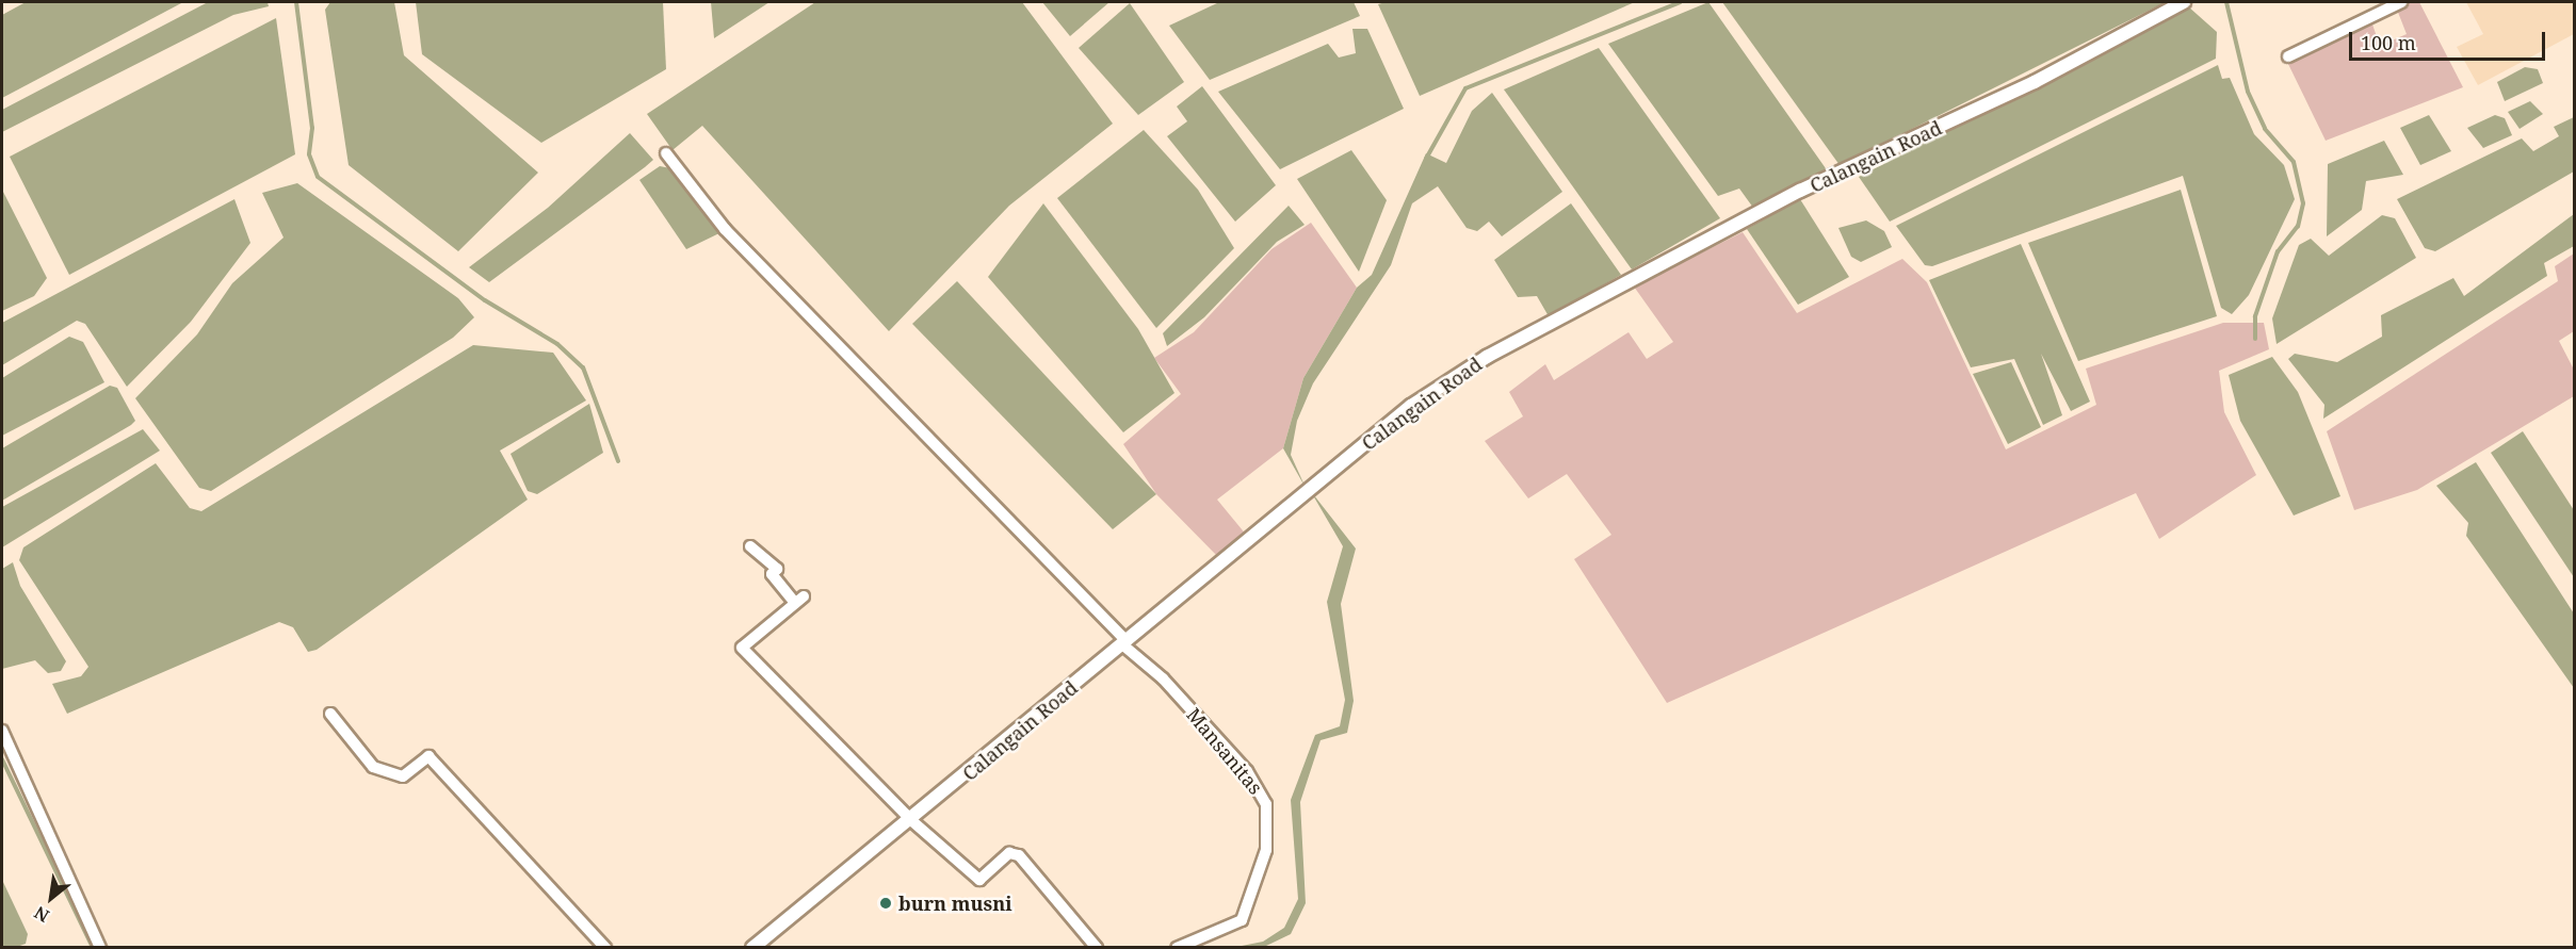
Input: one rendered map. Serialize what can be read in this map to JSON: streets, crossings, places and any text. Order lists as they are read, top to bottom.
{
  "streets": {
    "street": ["Calangain Road", "Mansanitas"]
  },
  "crossings": [
    ["Calangain Road", "Mansanitas"]
  ],
  "places": ["burn musni"],
  "scale_bar": "100 m",
  "north": "bottom left"
}
